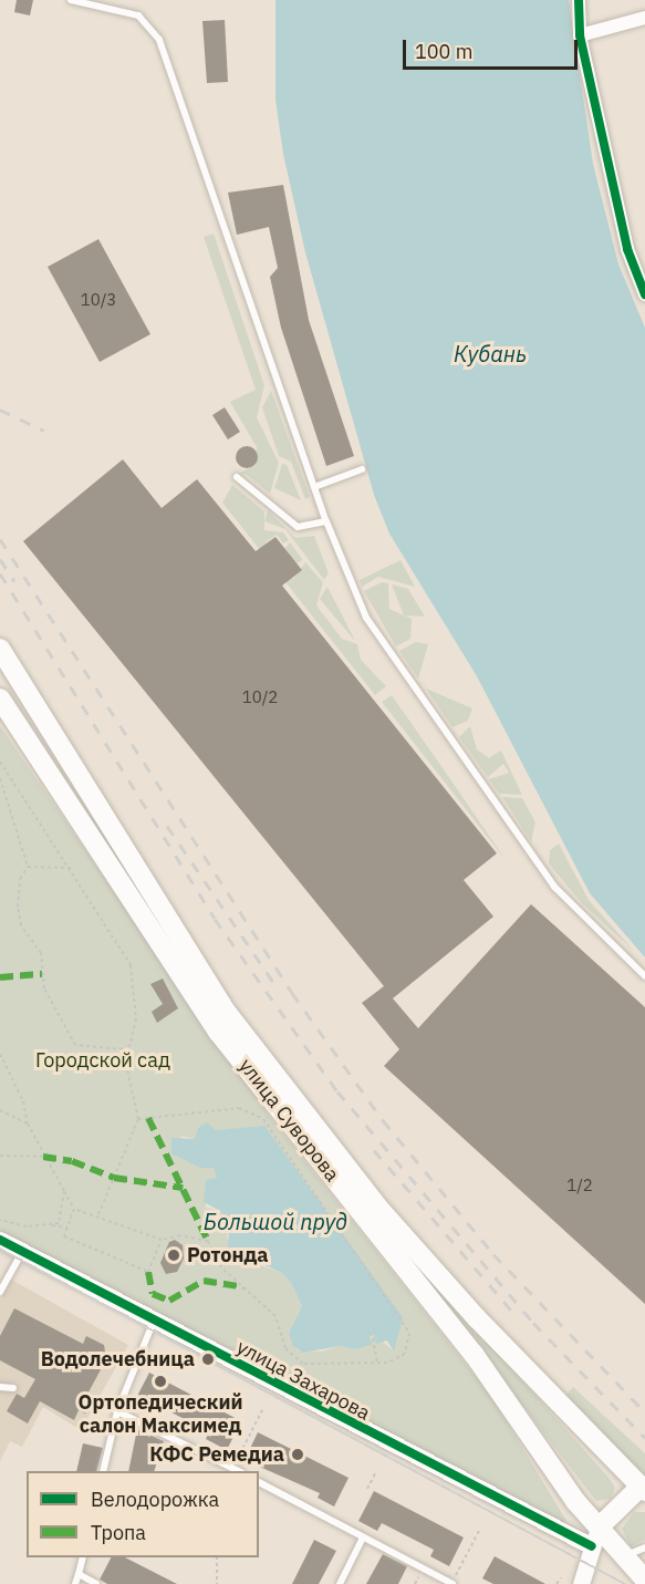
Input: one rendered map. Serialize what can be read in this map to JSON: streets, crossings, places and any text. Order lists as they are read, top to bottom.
{
  "streets": {
    "main road": ["улица Суворова", "улица Захарова"]
  },
  "crossings": [
    ["улица Суворова", "улица Захарова"]
  ],
  "water": ["Кубань", "Большой пруд"],
  "parks": ["Городской сад"],
  "places": [
    "Ротонда",
    "Водолечебница",
    "Ортопедический салон Максимед",
    "КФС Ремедиа"
  ],
  "house_numbers": ["10/3", "10/2", "1/2"],
  "legend": ["Велодорожка", "Тропа"],
  "scale_bar": "100 m"
}
